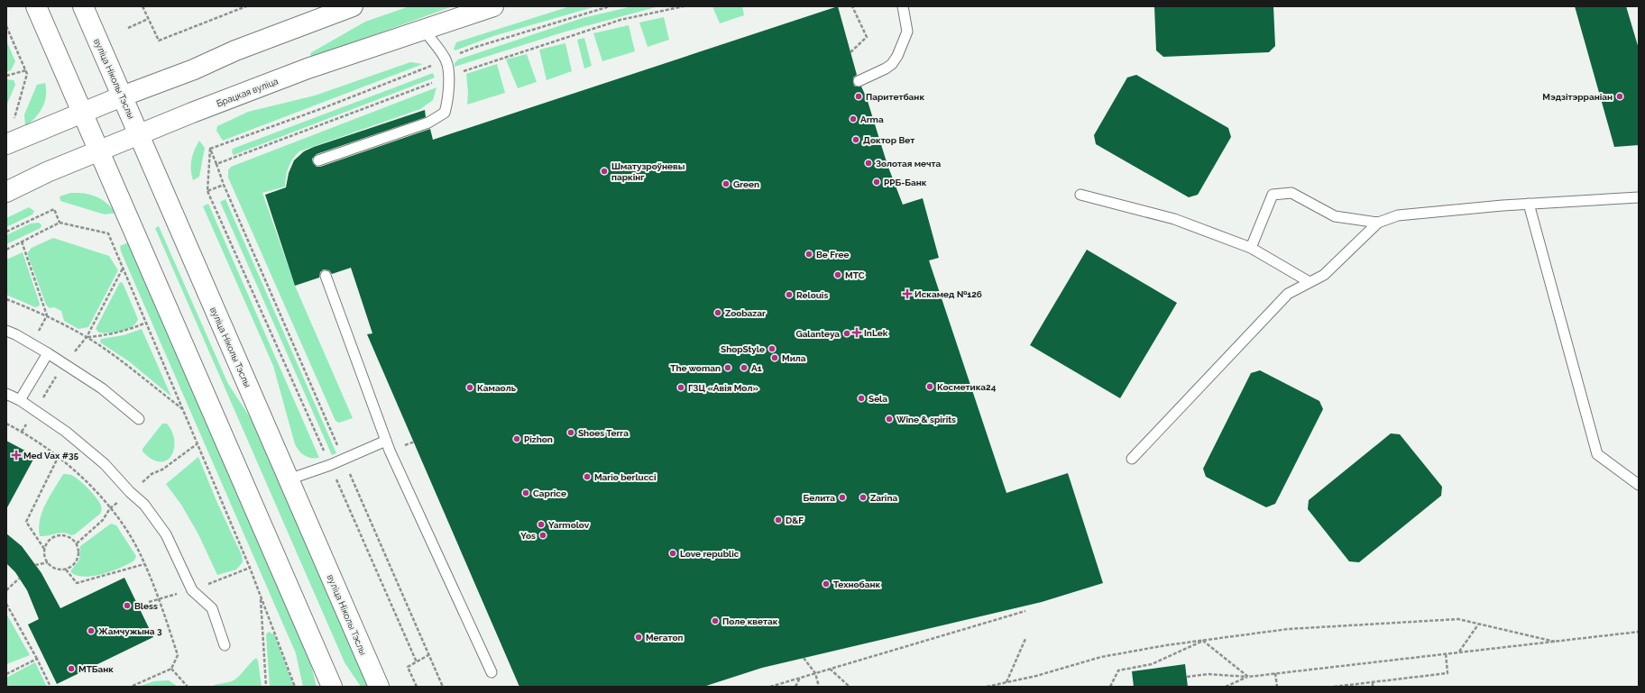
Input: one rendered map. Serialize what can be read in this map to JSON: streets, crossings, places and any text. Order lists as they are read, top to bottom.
{
  "streets": {
    "main road": ["вуліца Ніколы Тэслы", "Брацкая вуліца"]
  },
  "crossings": [
    ["вуліца Ніколы Тэслы", "Брацкая вуліца"]
  ],
  "places": {
    "other": [
      "Паритетбанк",
      "Мэдзітэрраніан",
      "Arma",
      "Доктор Вет",
      "Золотая мечта",
      "Шматузроўневы паркінг",
      "РРБ-Банк",
      "Green",
      "Be Free",
      "МТС",
      "Relouis",
      "Zoobazar",
      "Galanteya",
      "ShopStyle",
      "Мила",
      "The woman",
      "А1",
      "Косметика24",
      "Камаоль",
      "ГЗЦ «Авія Мол»",
      "Sela",
      "Wine & spirits",
      "Shoes Terra",
      "Pizhon",
      "Mario berlucci",
      "Caprice",
      "Белита",
      "Zarina",
      "D&F",
      "Yarmolov",
      "Yos",
      "Love republic",
      "Технобанк",
      "Bless",
      "Поле кветак",
      "Жамчужына 3",
      "Мегатоп",
      "МТБанк"
    ],
    "health": ["Искамед №126", "InLek", "Med Vax #35"]
  }
}
